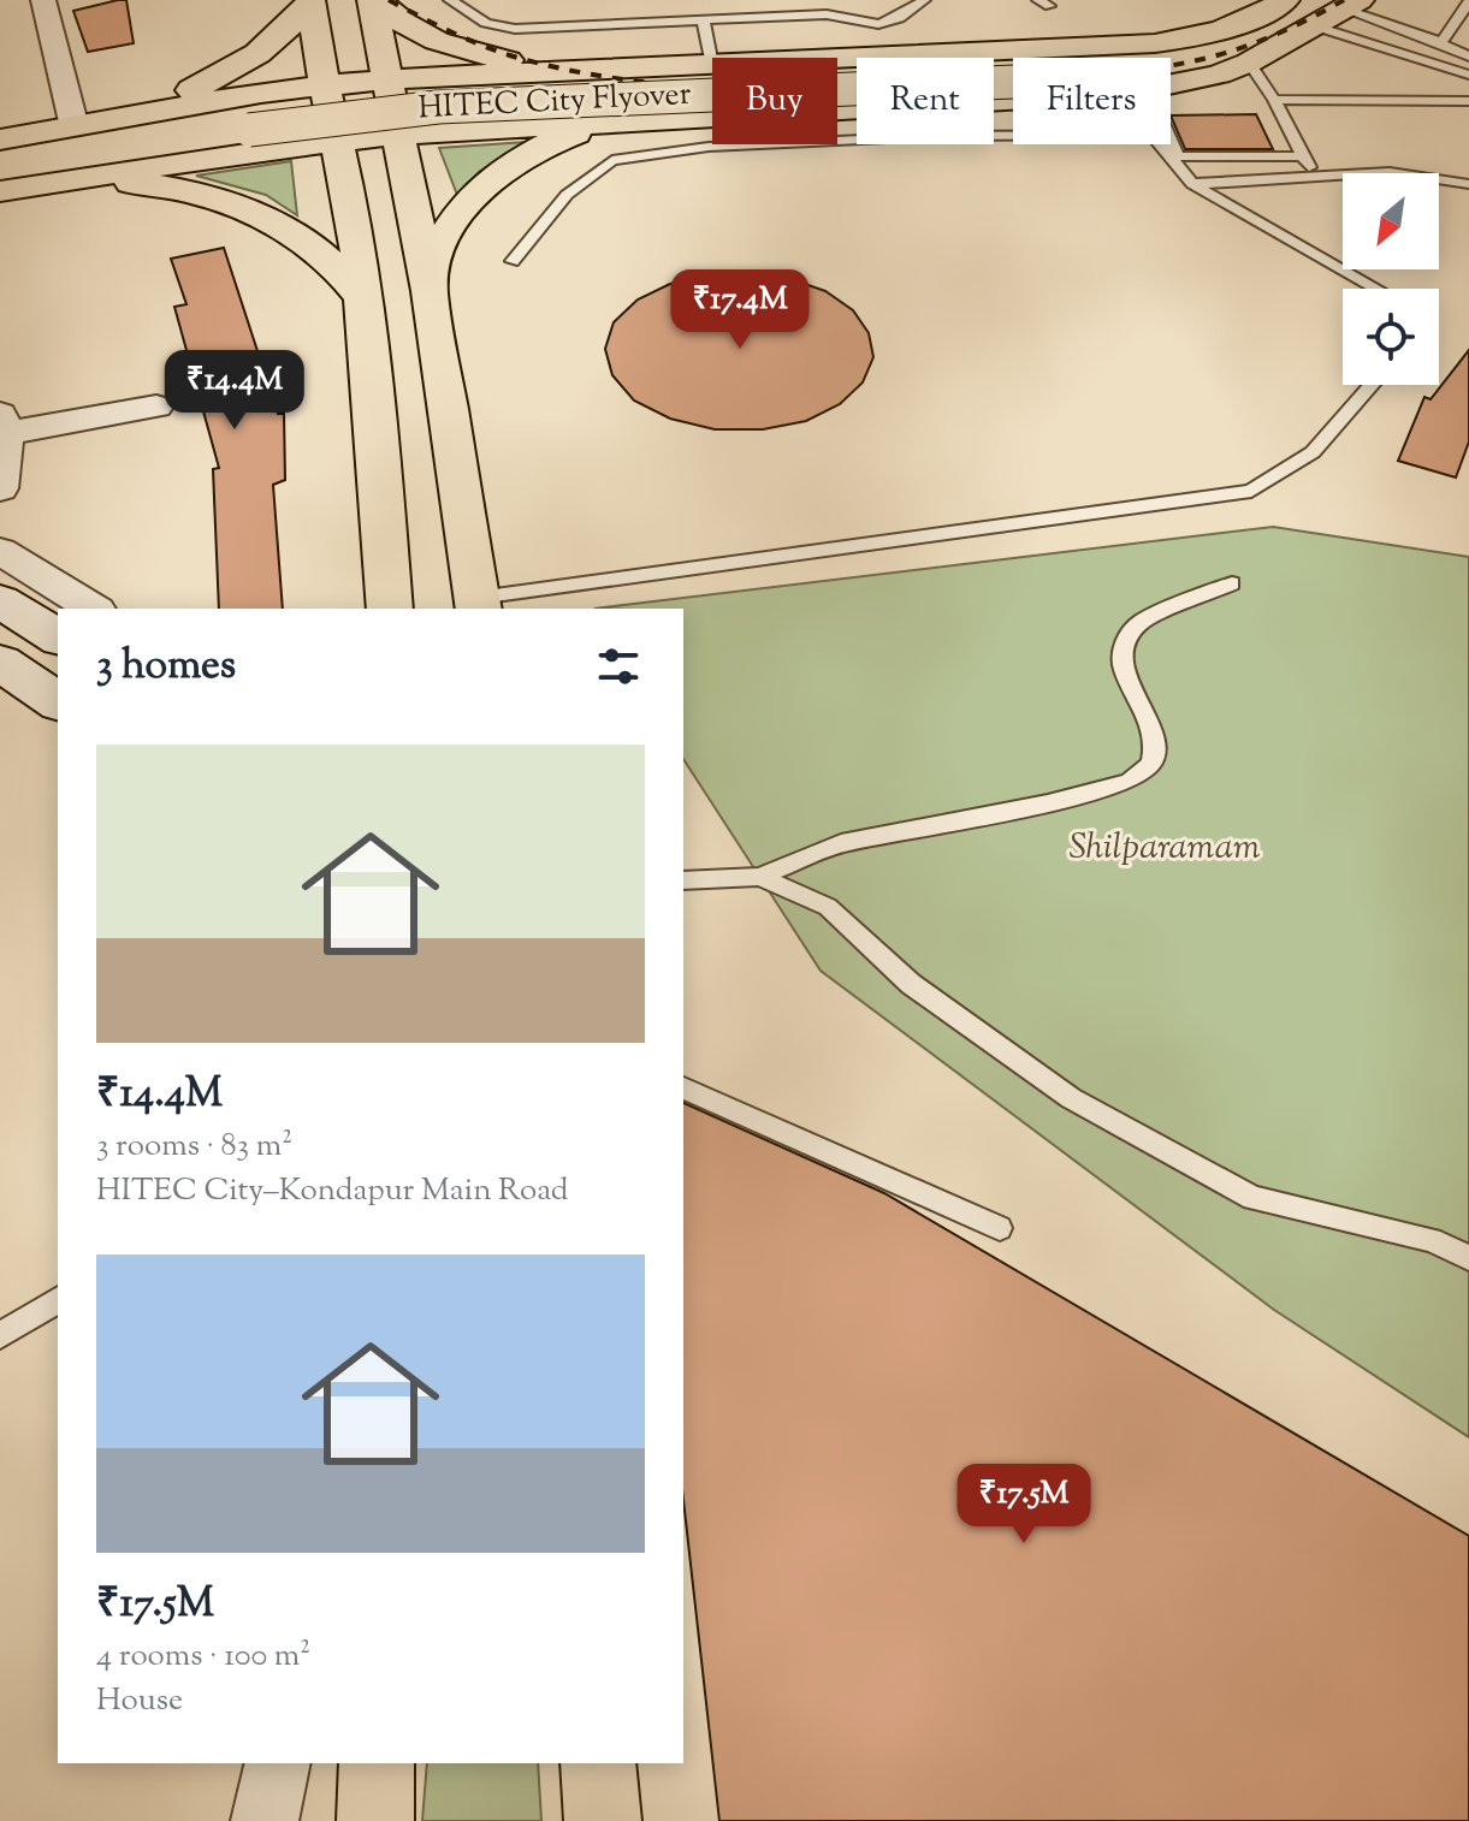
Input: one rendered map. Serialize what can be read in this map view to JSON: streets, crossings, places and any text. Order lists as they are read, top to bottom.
{
  "streets": {
    "main road": ["HITEC City Flyover"]
  },
  "parks": ["Shilparamam"],
  "north": "bottom left",
  "page": {
    "chip": ["Buy", "Rent", "Filters"],
    "price": ["₹17.4M", "₹14.4M", "₹17.5M"],
    "heading": "3 homes",
    "list": [
      {
        "name": "₹14.4M",
        "note": "3 rooms · 83 m² · HITEC City–Kondapur Main Road"
      },
      {
        "name": "₹17.5M",
        "note": "4 rooms · 100 m² · House"
      }
    ]
  }
}
